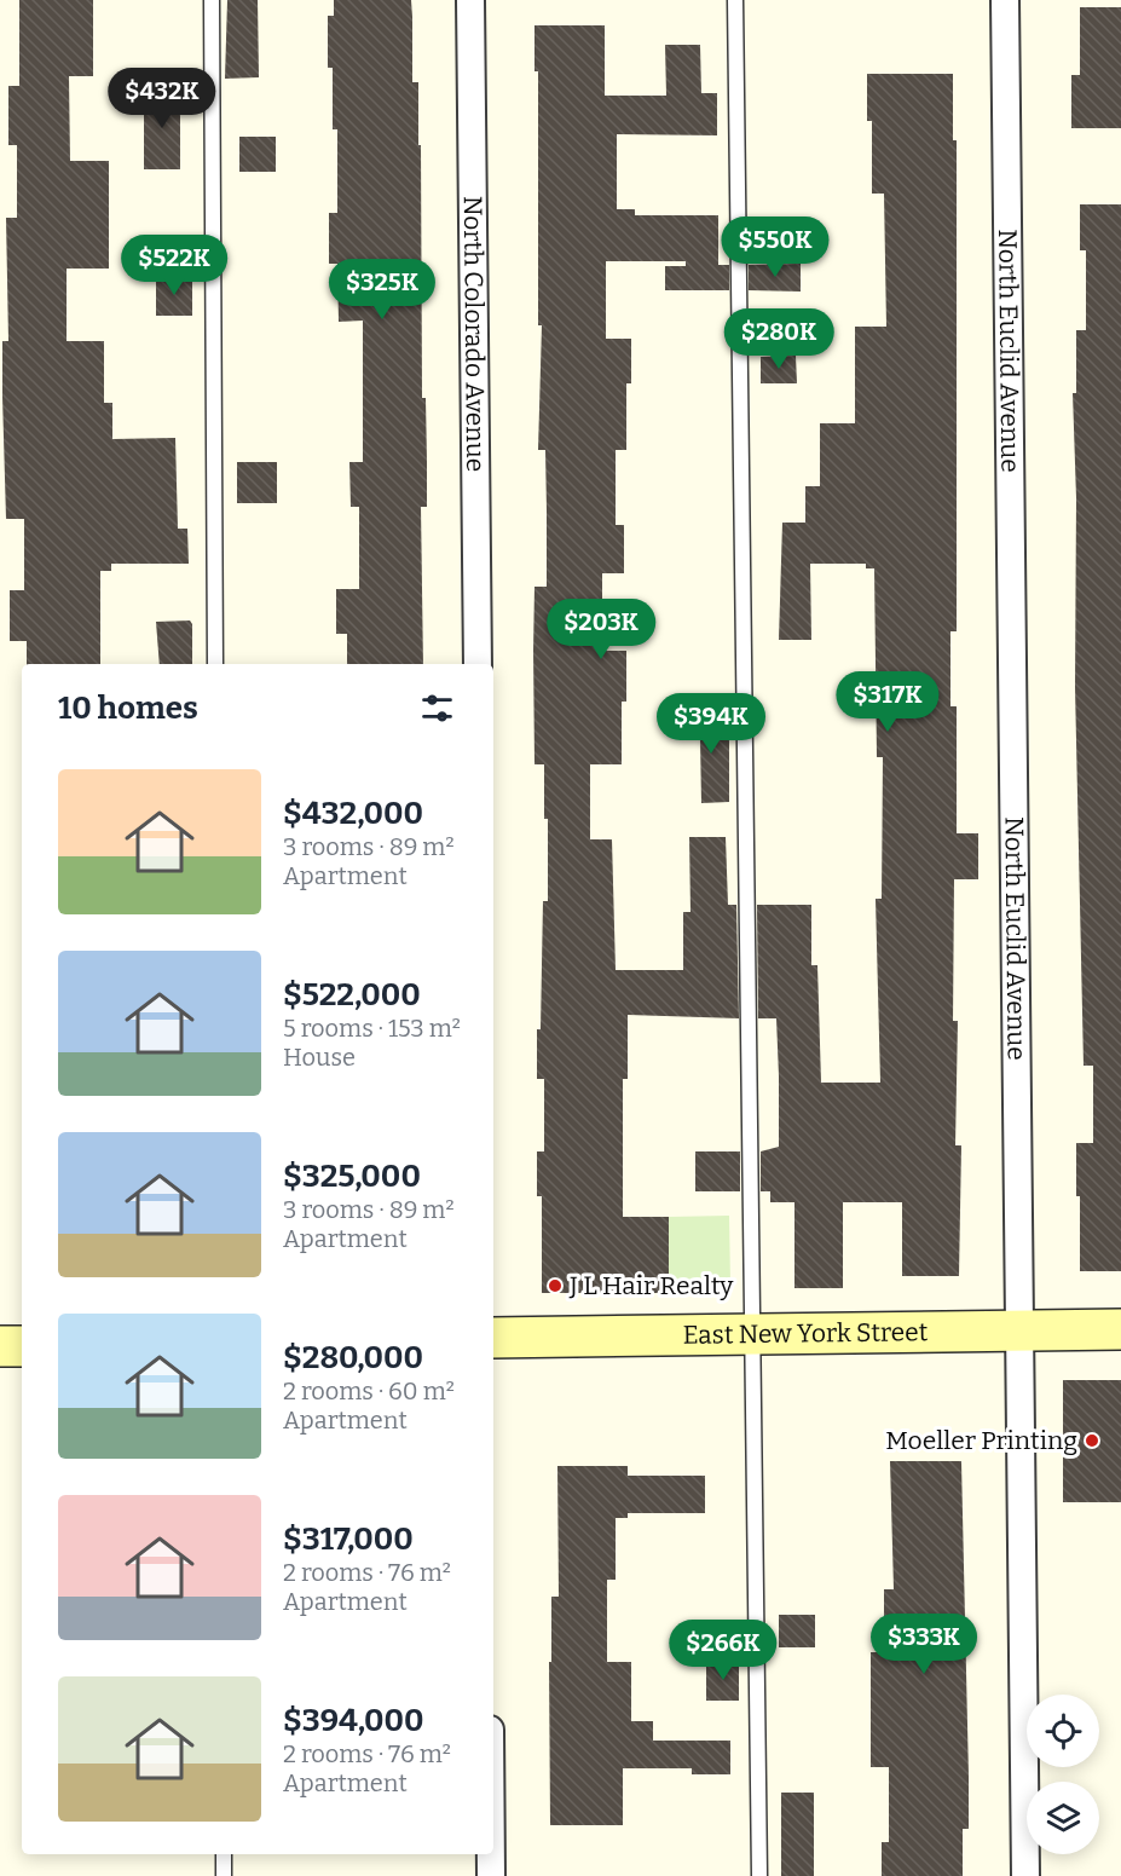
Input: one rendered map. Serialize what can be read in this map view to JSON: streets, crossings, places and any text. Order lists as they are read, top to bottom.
{
  "streets": {
    "main road": ["East New York Street"],
    "street": ["North Colorado Avenue", "North Euclid Avenue"]
  },
  "crossings": [
    ["North Euclid Avenue", "East New York Street"]
  ],
  "places": ["J L Hair Realty", "Moeller Printing"],
  "page": {
    "price": [
      "$432K",
      "$550K",
      "$522K",
      "$325K",
      "$280K",
      "$203K",
      "$317K",
      "$394K",
      "$333K",
      "$266K"
    ],
    "heading": "10 homes",
    "list": [
      {
        "name": "$432,000",
        "note": "3 rooms · 89 m² · Apartment"
      },
      {
        "name": "$522,000",
        "note": "5 rooms · 153 m² · House"
      },
      {
        "name": "$325,000",
        "note": "3 rooms · 89 m² · Apartment"
      },
      {
        "name": "$280,000",
        "note": "2 rooms · 60 m² · Apartment"
      },
      {
        "name": "$317,000",
        "note": "2 rooms · 76 m² · Apartment"
      },
      {
        "name": "$394,000",
        "note": "2 rooms · 76 m² · Apartment"
      }
    ]
  }
}
